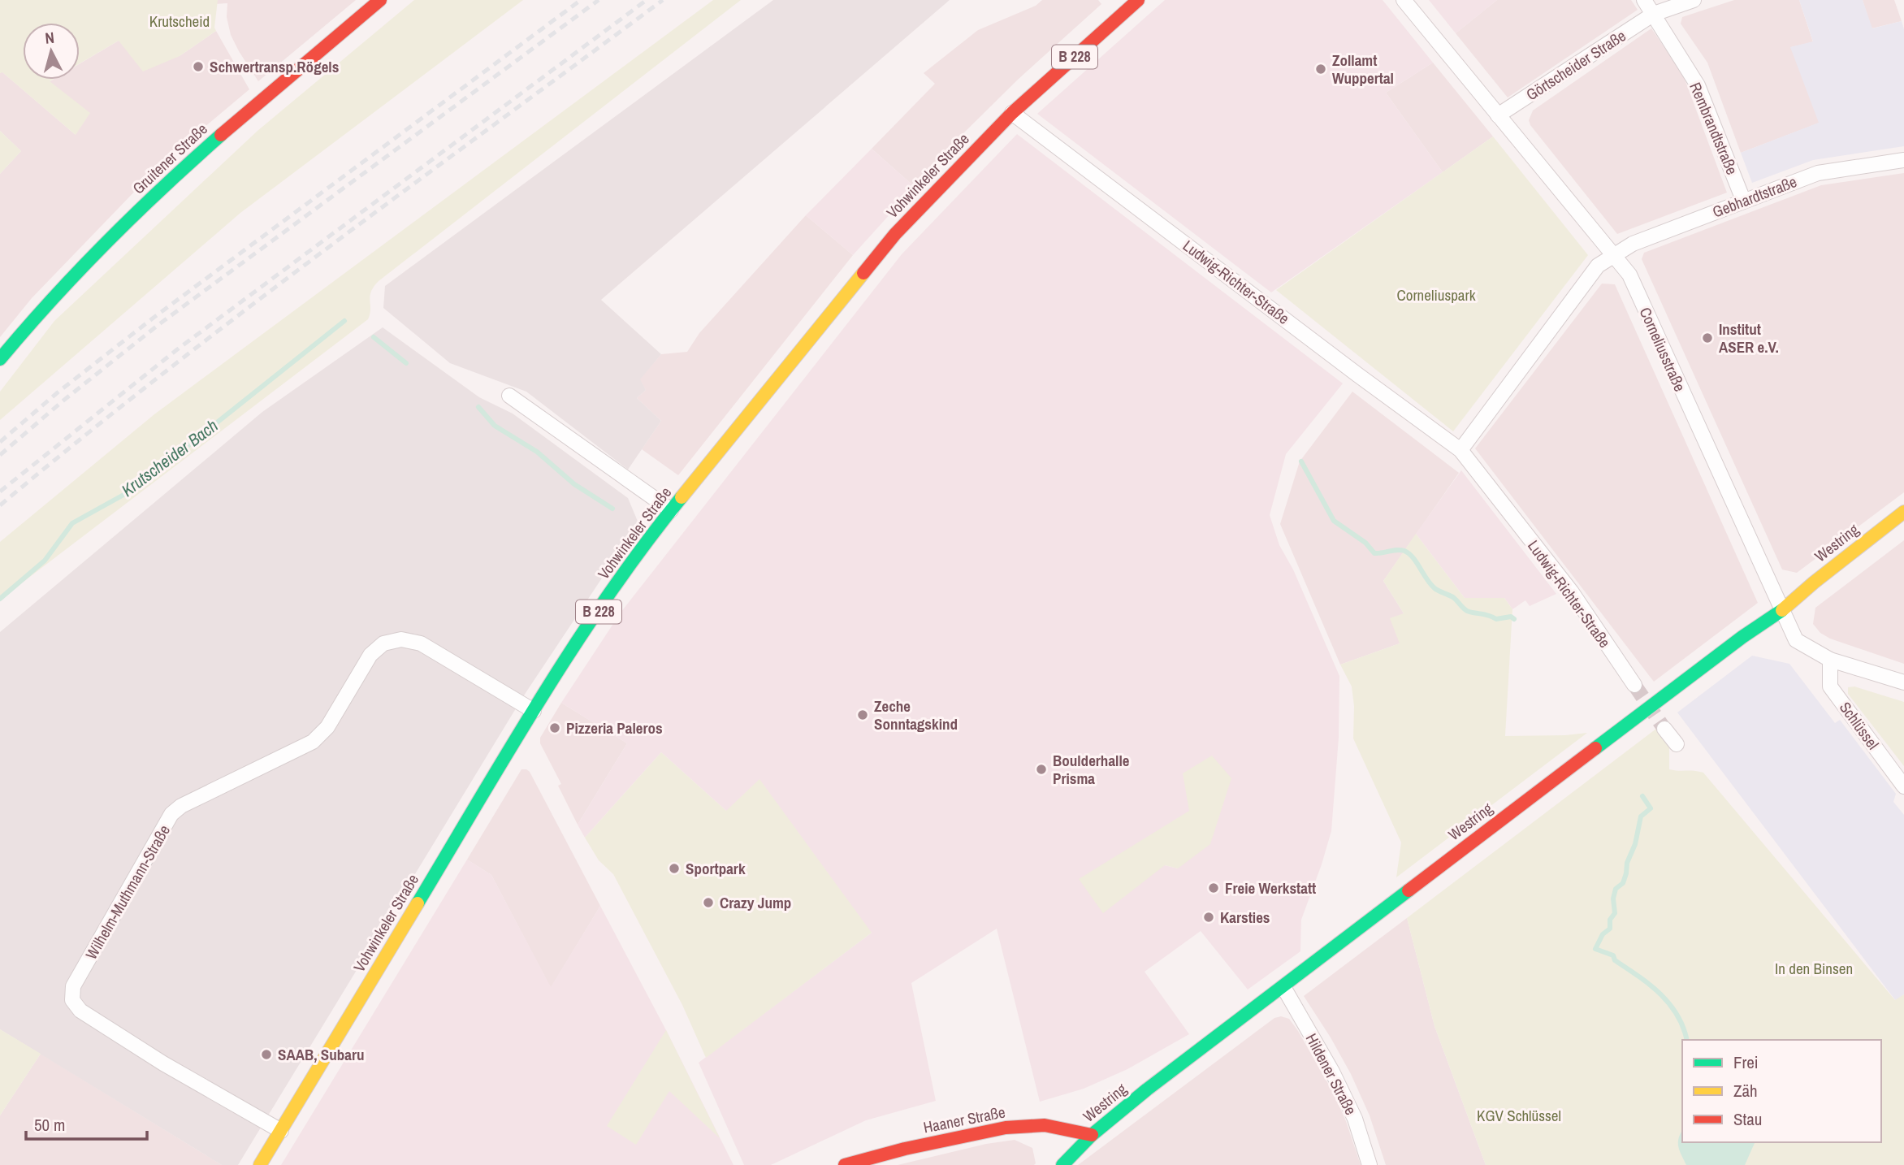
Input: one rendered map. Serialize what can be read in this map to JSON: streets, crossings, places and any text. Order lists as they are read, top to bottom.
{
  "streets": {
    "main road": [
      "B 228",
      "Gruitener Straße",
      "Vohwinkeler Straße",
      "Westring",
      "Haaner Straße"
    ],
    "street": [
      "Görtscheider Straße",
      "Rembrandtstraße",
      "Gebhardtstraße",
      "Ludwig-Richter-Straße",
      "Corneliusstraße",
      "Schlüssel",
      "Wilhelm-Muthmann-Straße",
      "Hildener Straße"
    ]
  },
  "crossings": [
    ["Görtscheider Straße", "Rembrandtstraße"],
    ["Görtscheider Straße", "Corneliusstraße"],
    ["Rembrandtstraße", "Gebhardtstraße"],
    ["Vohwinkeler Straße", "Ludwig-Richter-Straße"],
    ["Vohwinkeler Straße", "Wilhelm-Muthmann-Straße"],
    ["Gebhardtstraße", "Corneliusstraße"],
    ["Corneliusstraße", "Westring"],
    ["Corneliusstraße", "Schlüssel"],
    ["Westring", "Hildener Straße"],
    ["Westring", "Haaner Straße"]
  ],
  "water": ["Krutscheider Bach"],
  "parks": [
    "Krutscheid",
    "Corneliuspark",
    "In den Binsen",
    "KGV Schlüssel"
  ],
  "places": [
    "Schwertransp.Rögels",
    "Zollamt Wuppertal",
    "Institut ASER e.V.",
    "Zeche Sonntagskind",
    "Pizzeria Paleros",
    "Boulderhalle Prisma",
    "Sportpark",
    "Freie Werkstatt",
    "Crazy Jump",
    "Karsties",
    "SAAB, Subaru"
  ],
  "legend": ["Frei", "Zäh", "Stau"],
  "scale_bar": "50 m",
  "north": "top"
}
